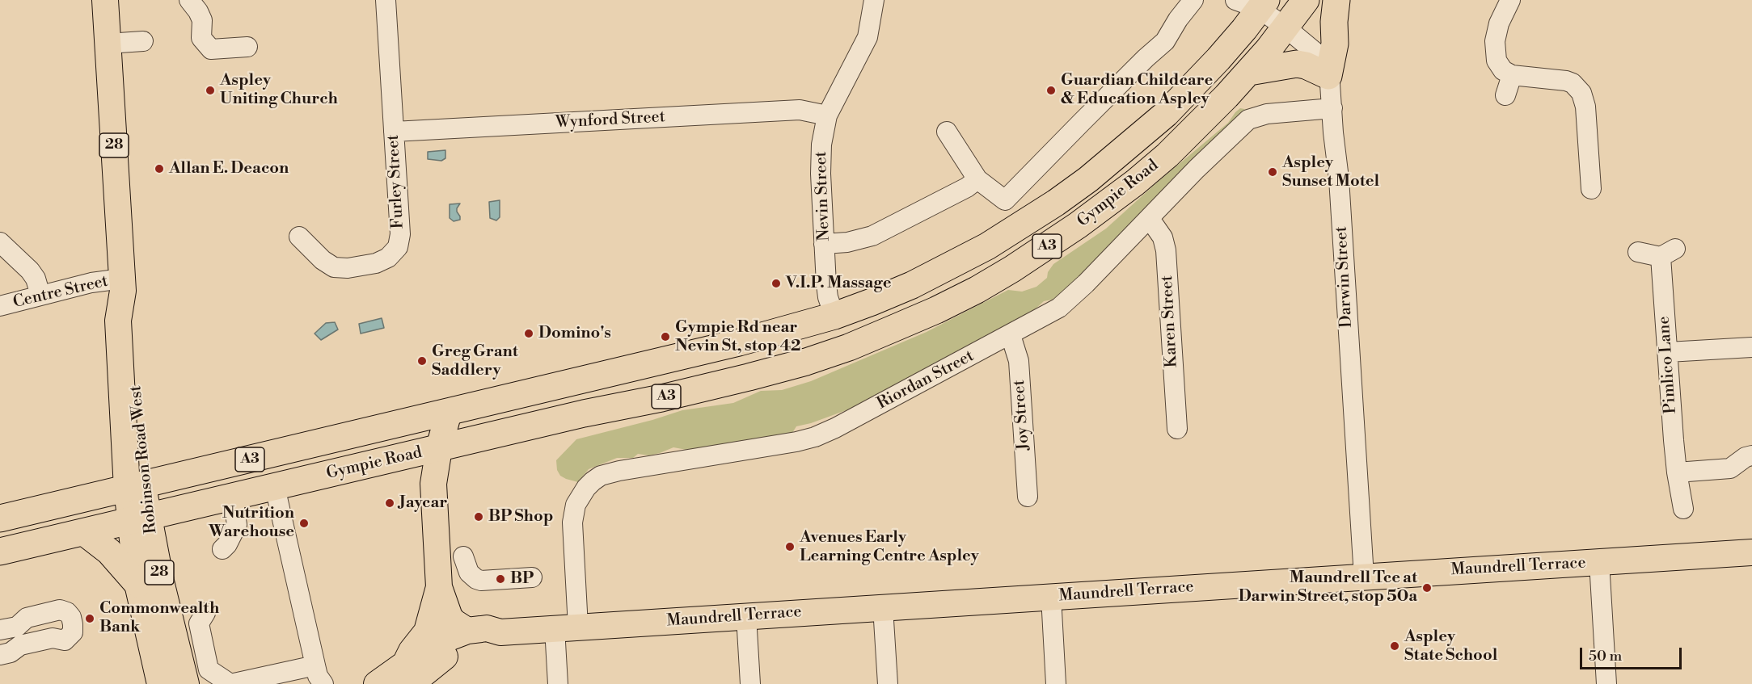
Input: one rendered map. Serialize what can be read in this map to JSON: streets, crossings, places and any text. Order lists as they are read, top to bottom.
{
  "streets": {
    "highway": ["Gympie Road", "A3"],
    "main road": ["28", "Robinson Road West", "Maundrell Terrace"],
    "street": [
      "Wynford Street",
      "Furley Street",
      "Nevin Street",
      "Darwin Street",
      "Centre Street",
      "Karen Street",
      "Pimlico Lane",
      "Riordan Street",
      "Joy Street"
    ]
  },
  "crossings": [
    ["Wynford Street", "Furley Street"],
    ["Wynford Street", "Nevin Street"],
    ["Gympie Road", "Nevin Street"],
    ["Gympie Road", "Darwin Street"],
    ["Gympie Road", "Robinson Road West"],
    ["Darwin Street", "Riordan Street"],
    ["Darwin Street", "Maundrell Terrace"],
    ["Centre Street", "Robinson Road West"],
    ["Karen Street", "Riordan Street"],
    ["Riordan Street", "Joy Street"],
    ["Riordan Street", "Maundrell Terrace"]
  ],
  "places": [
    "Aspley Uniting Church",
    "Guardian Childcare & Education Aspley",
    "Allan E. Deacon",
    "Aspley Sunset Motel",
    "V.I.P. Massage",
    "Domino's",
    "Gympie Rd near Nevin St, stop 42",
    "Greg Grant Saddlery",
    "Jaycar",
    "BP Shop",
    "Nutrition Warehouse",
    "Avenues Early Learning Centre Aspley",
    "BP",
    "Maundrell Tce at Darwin Street, stop 50a",
    "Commonwealth Bank",
    "Aspley State School"
  ],
  "scale_bar": "50 m"
}
